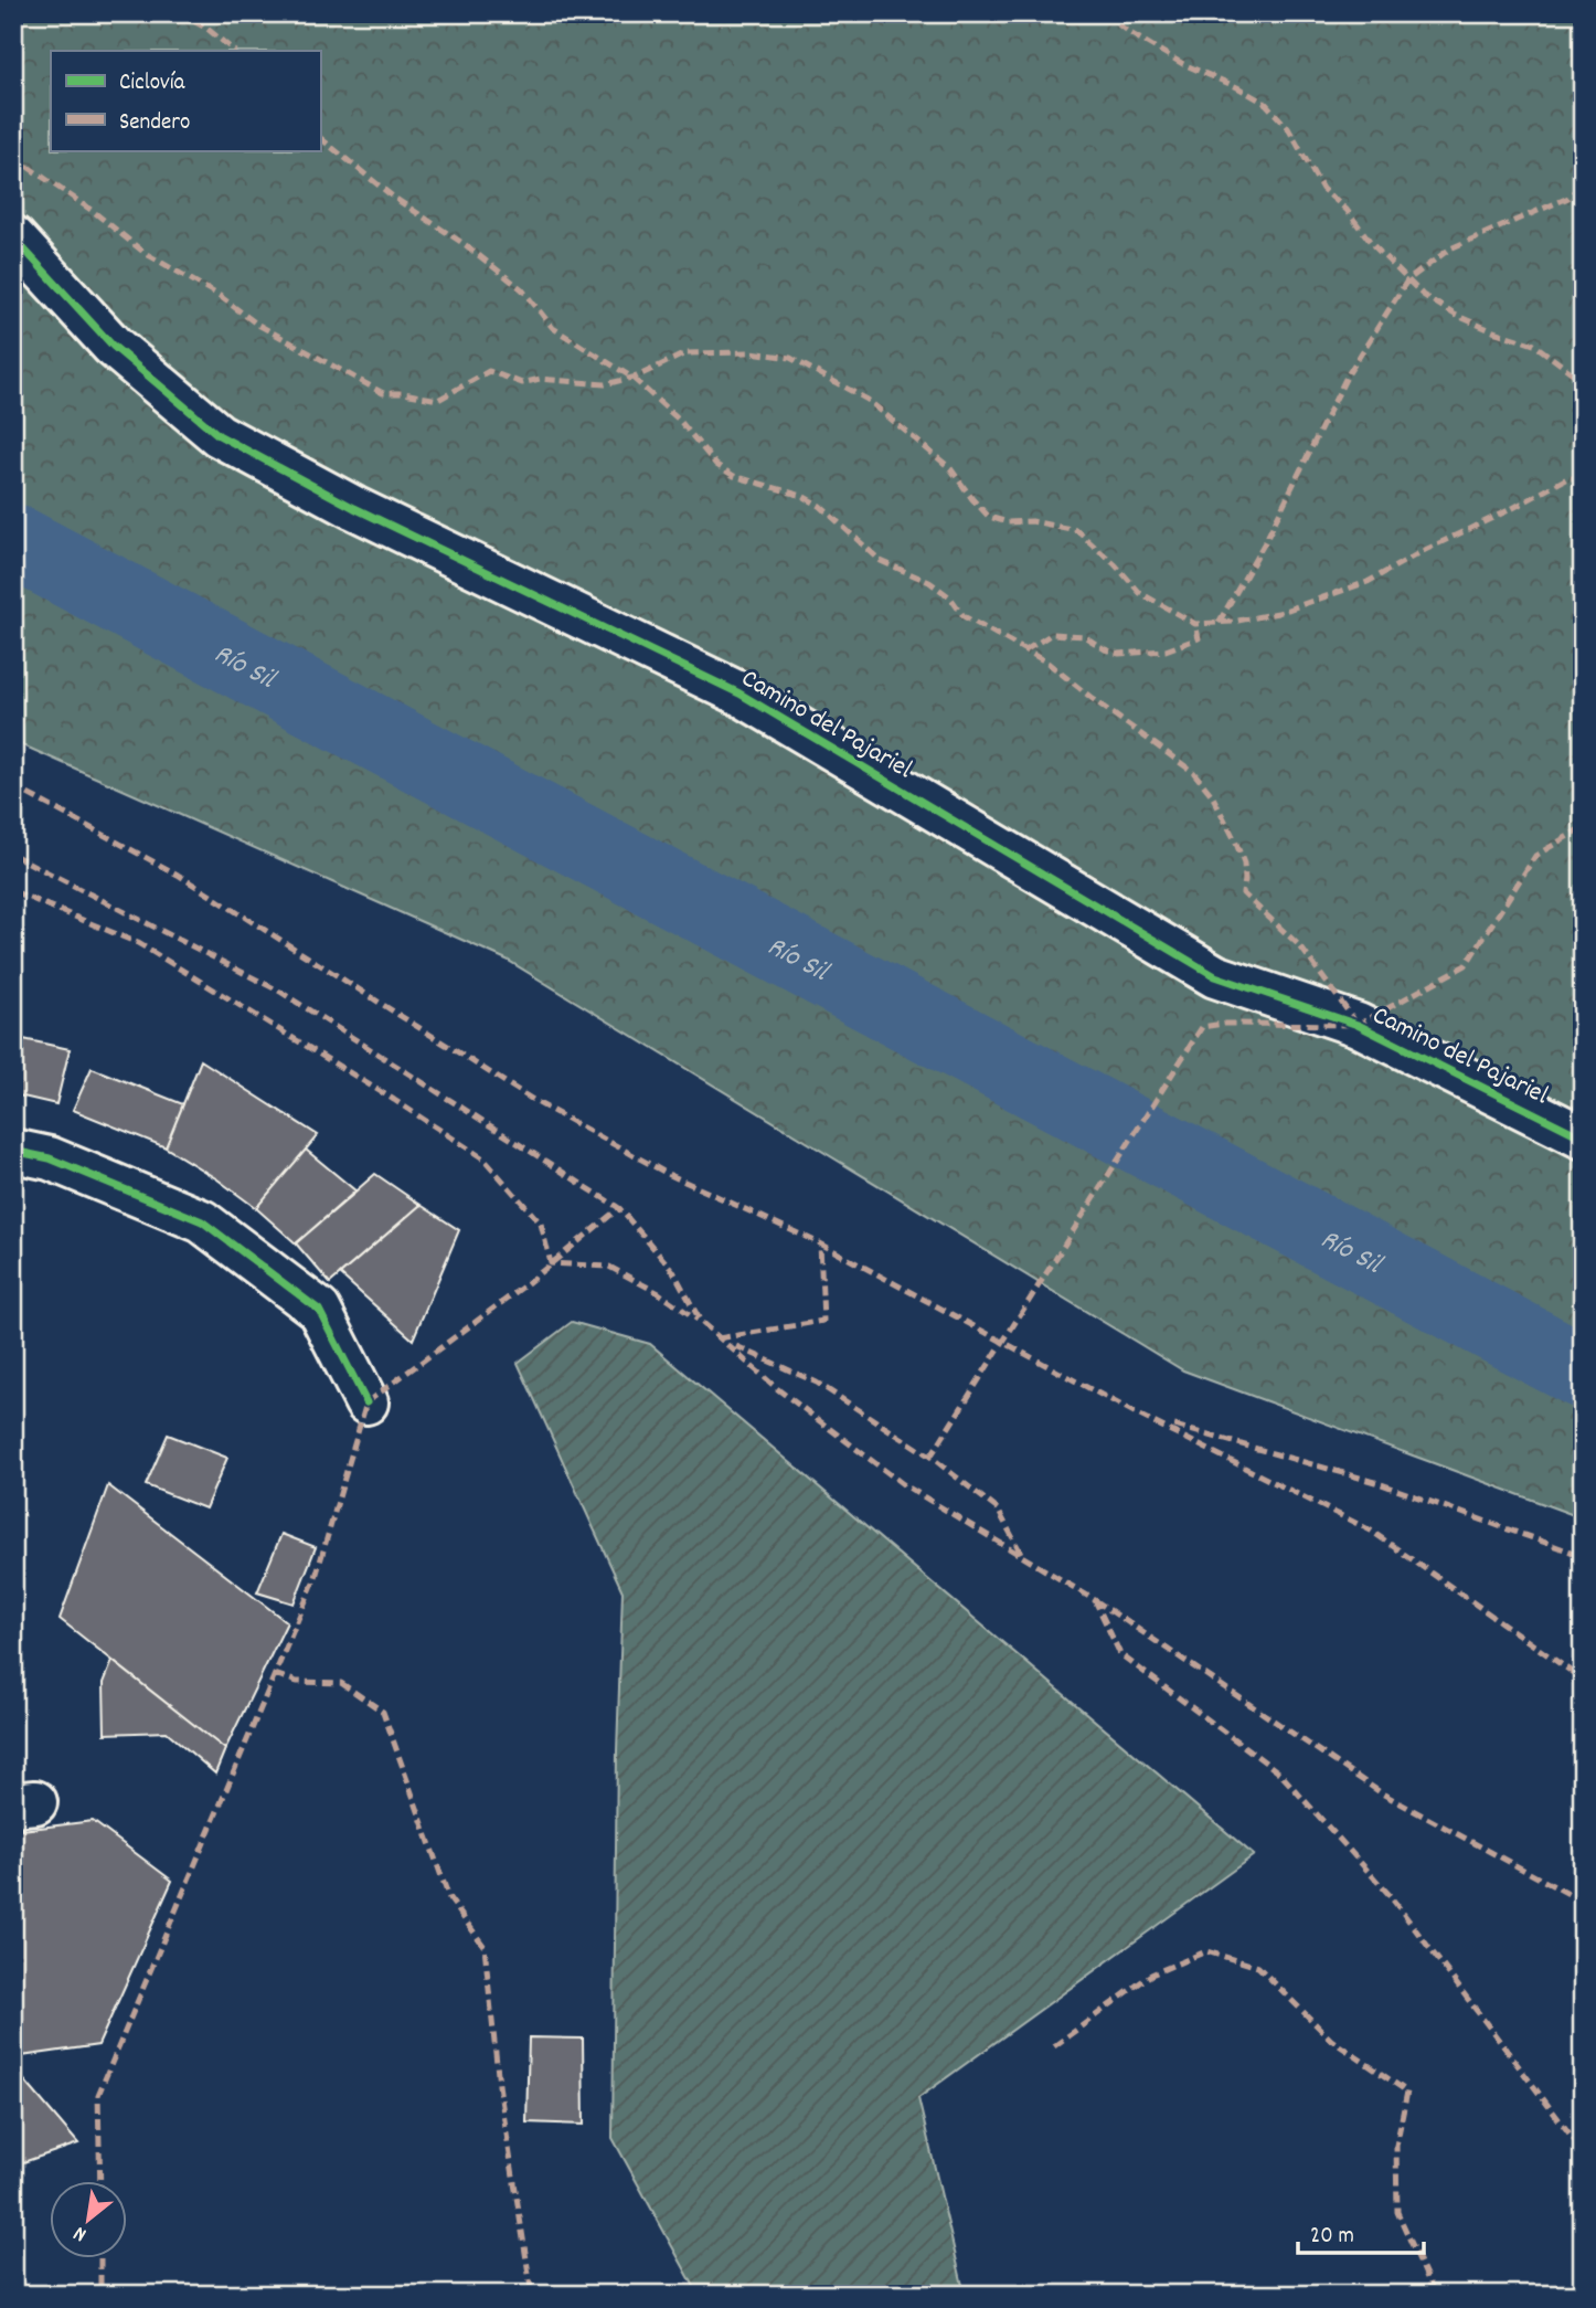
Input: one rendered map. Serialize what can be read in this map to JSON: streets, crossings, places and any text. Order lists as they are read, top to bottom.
{
  "streets": {
    "street": ["Camino del Pajariel"]
  },
  "water": ["Río Sil"],
  "legend": ["Ciclovía", "Sendero"],
  "scale_bar": "20 m",
  "north": "bottom left"
}
